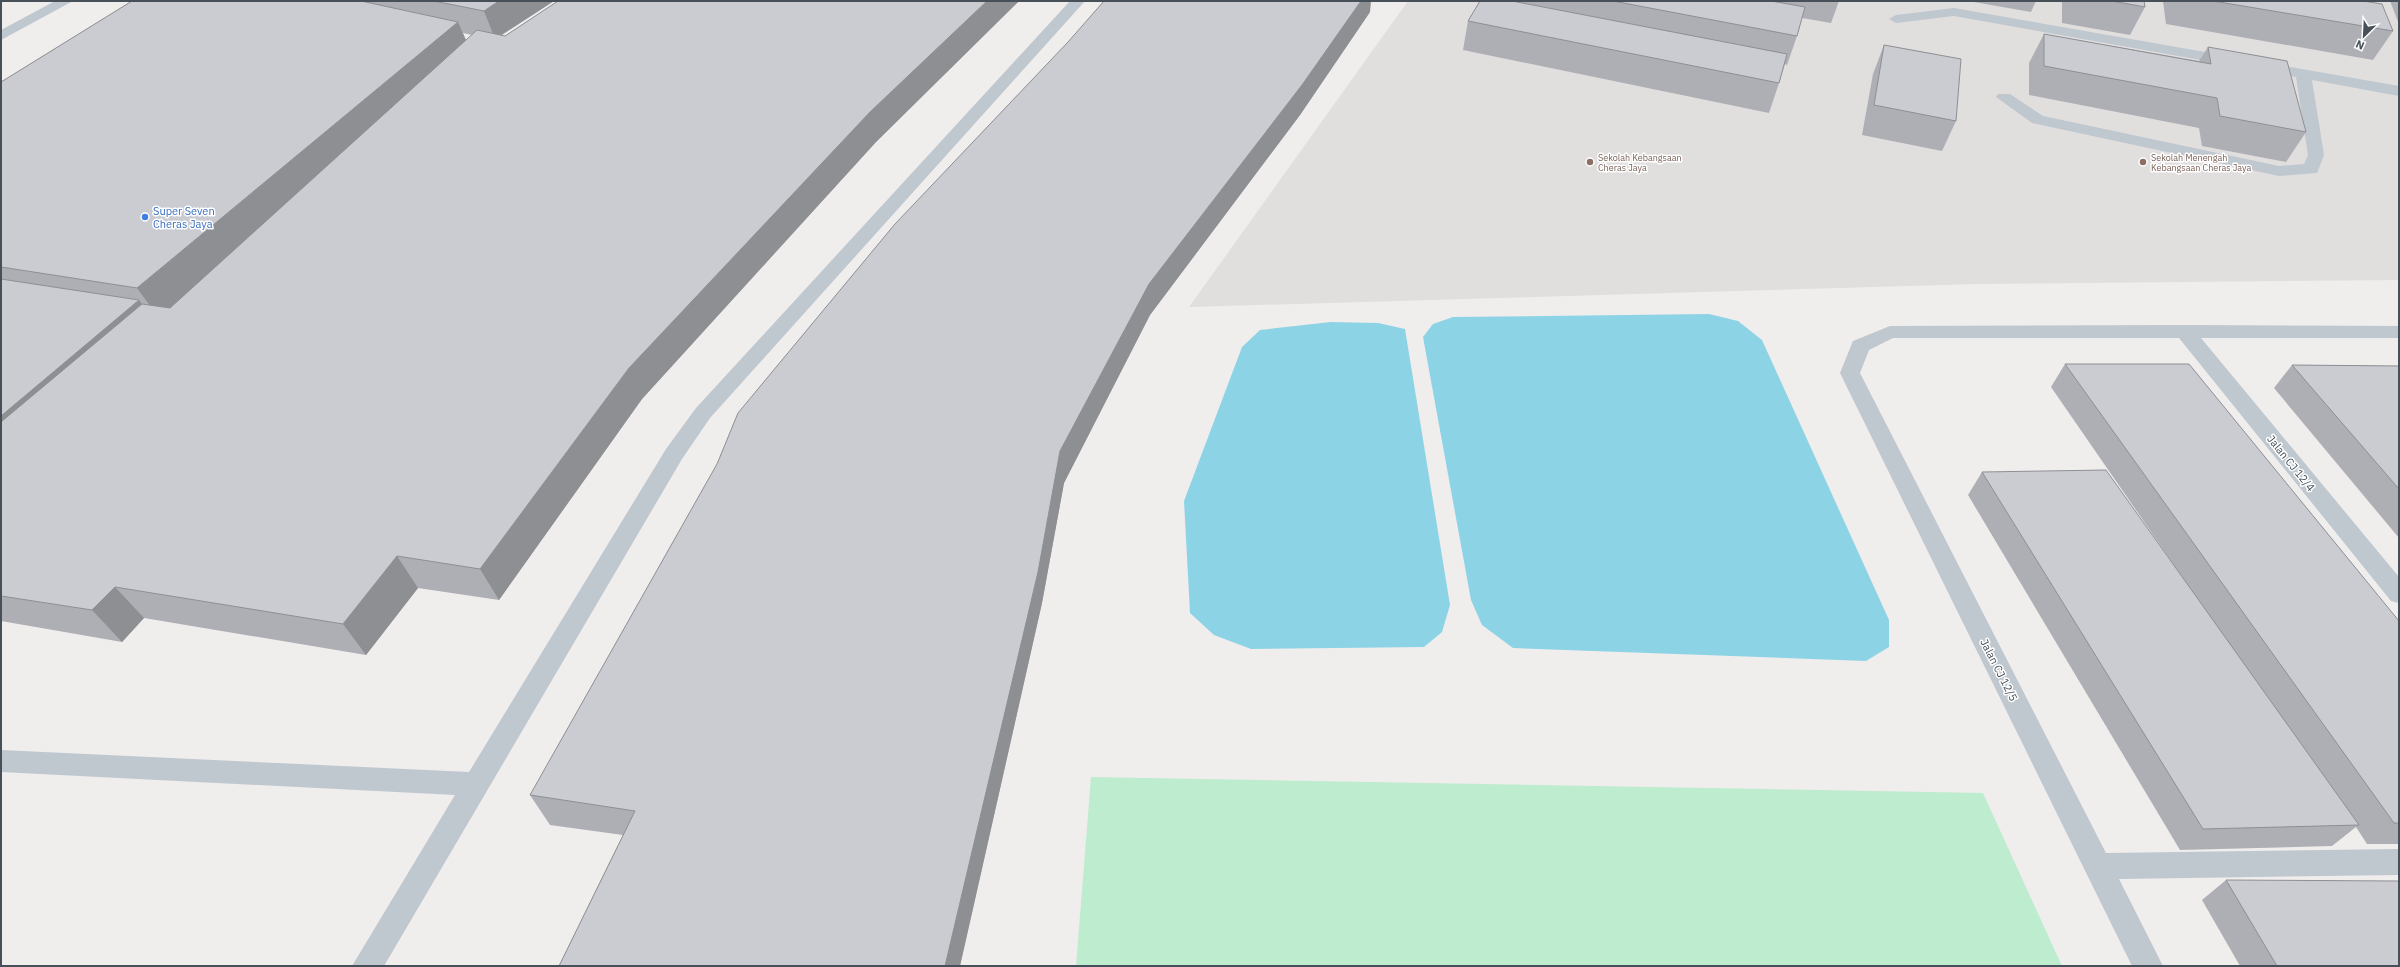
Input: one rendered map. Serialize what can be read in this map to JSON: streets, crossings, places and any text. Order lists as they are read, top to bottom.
{
  "streets": {
    "street": ["Jalan CJ 12/4", "Jalan CJ 12/5"]
  },
  "crossings": [
    ["Jalan CJ 12/4", "Jalan CJ 12/5"]
  ],
  "places": ["Sekolah Kebangsaan Cheras Jaya", "Sekolah Menengah Kebangsaan Cheras Jaya", "Super Seven Cheras Jaya"],
  "north": "bottom left"
}
